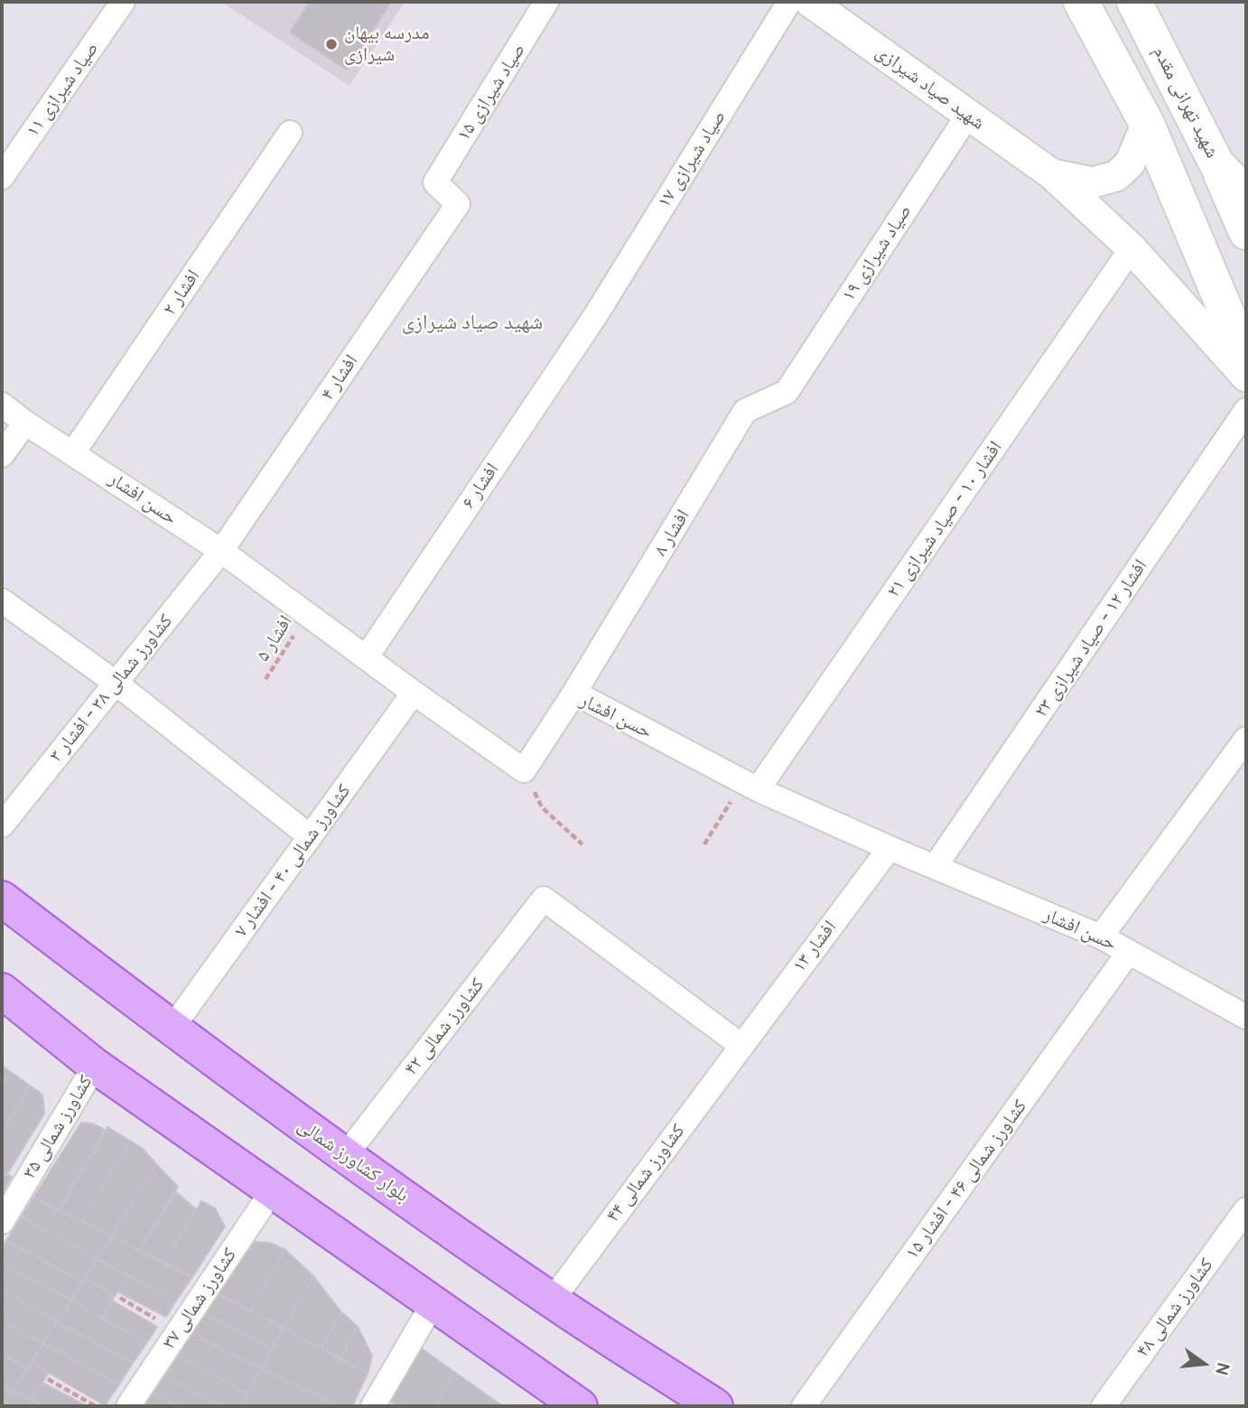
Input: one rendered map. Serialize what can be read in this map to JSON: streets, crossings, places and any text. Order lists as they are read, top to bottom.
{
  "streets": {
    "main road": ["شهید تهرانی مقدم", "بلوار کشاورز شمالی"],
    "street": [
      "شهید صیاد شیرازی",
      "صیاد شیرازی ۱۱",
      "صیاد شیرازی ۱۵",
      "صیاد شیرازی ۱۷",
      "صیاد شیرازی ۱۹",
      "افشار ۲",
      "افشار ۴",
      "افشار ۶",
      "حسن افشار",
      "افشار ۱۰ - صیاد شیرازی ۲۱",
      "افشار ۸",
      "افشار ۱۲ - صیاد شیرازی ۲۳",
      "کشاورز شمالی ۳۸ - افشار ۳",
      "کشاورز شمالی ۴۰ - افشار ۷",
      "افشار ۱۳",
      "کشاورز شمالی ۴۲",
      "کشاورز شمالی ۳۵",
      "کشاورز شمالی ۴۴",
      "کشاورز شمالی ۴۶ - افشار ۱۵",
      "کشاورز شمالی ۳۷",
      "کشاورز شمالی ۴۸"
    ],
    "path": ["افشار ۵"]
  },
  "crossings": [
    ["شهید صیاد شیرازی", "صیاد شیرازی ۱۹"],
    ["صیاد شیرازی ۱۵", "افشار ۴"],
    ["صیاد شیرازی ۱۷", "افشار ۶"],
    ["صیاد شیرازی ۱۹", "افشار ۸"],
    ["افشار ۲", "حسن افشار"],
    ["افشار ۴", "حسن افشار"],
    ["افشار ۴", "کشاورز شمالی ۳۸ - افشار ۳"],
    ["افشار ۶", "حسن افشار"],
    ["حسن افشار", "افشار ۱۰ - صیاد شیرازی ۲۱"],
    ["حسن افشار", "افشار ۸"],
    ["حسن افشار", "افشار ۵"],
    ["حسن افشار", "افشار ۱۲ - صیاد شیرازی ۲۳"],
    ["حسن افشار", "کشاورز شمالی ۳۸ - افشار ۳"],
    ["حسن افشار", "کشاورز شمالی ۴۰ - افشار ۷"],
    ["حسن افشار", "افشار ۱۳"],
    ["حسن افشار", "کشاورز شمالی ۴۶ - افشار ۱۵"],
    ["کشاورز شمالی ۴۰ - افشار ۷", "بلوار کشاورز شمالی"],
    ["افشار ۱۳", "کشاورز شمالی ۴۲"],
    ["افشار ۱۳", "کشاورز شمالی ۴۴"],
    ["کشاورز شمالی ۴۲", "بلوار کشاورز شمالی"],
    ["کشاورز شمالی ۴۲", "کشاورز شمالی ۴۴"],
    ["بلوار کشاورز شمالی", "کشاورز شمالی ۴۴"]
  ],
  "districts": ["شهید صیاد شیرازی"],
  "places": ["مدرسه بیهان شیرازی"],
  "north": "right"
}
